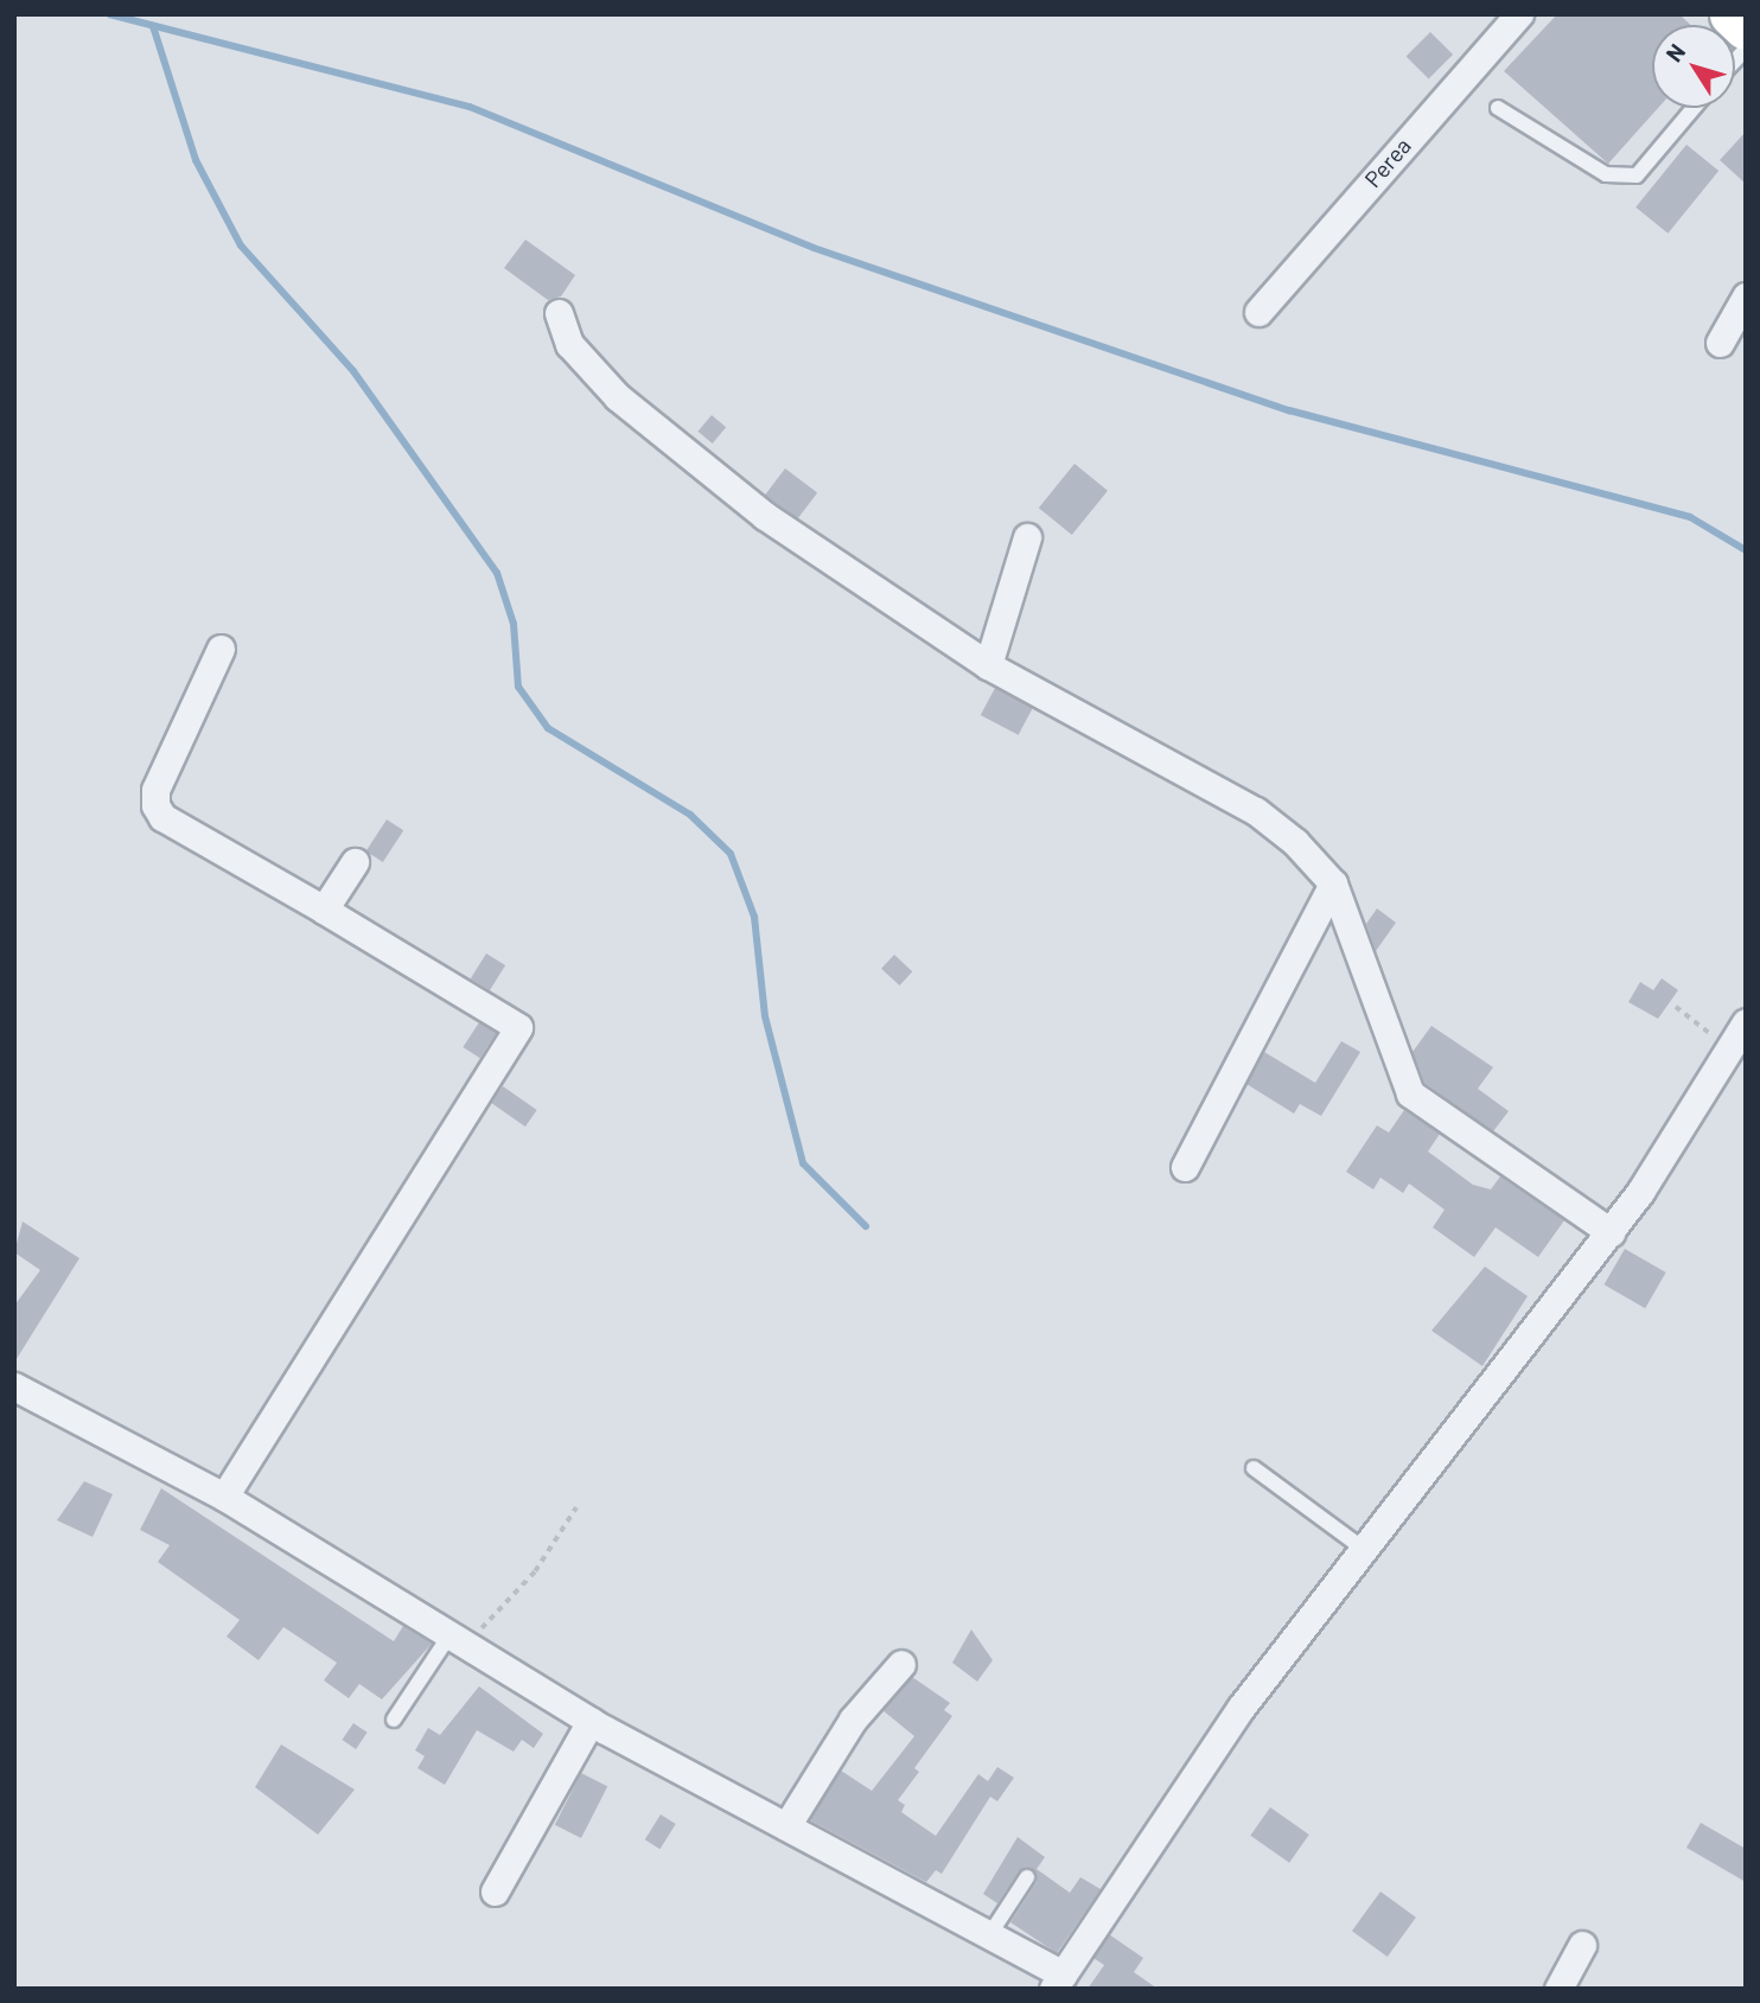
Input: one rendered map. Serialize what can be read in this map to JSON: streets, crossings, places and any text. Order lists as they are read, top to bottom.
{
  "streets": {
    "street": ["Perea"]
  },
  "north": "top left"
}
